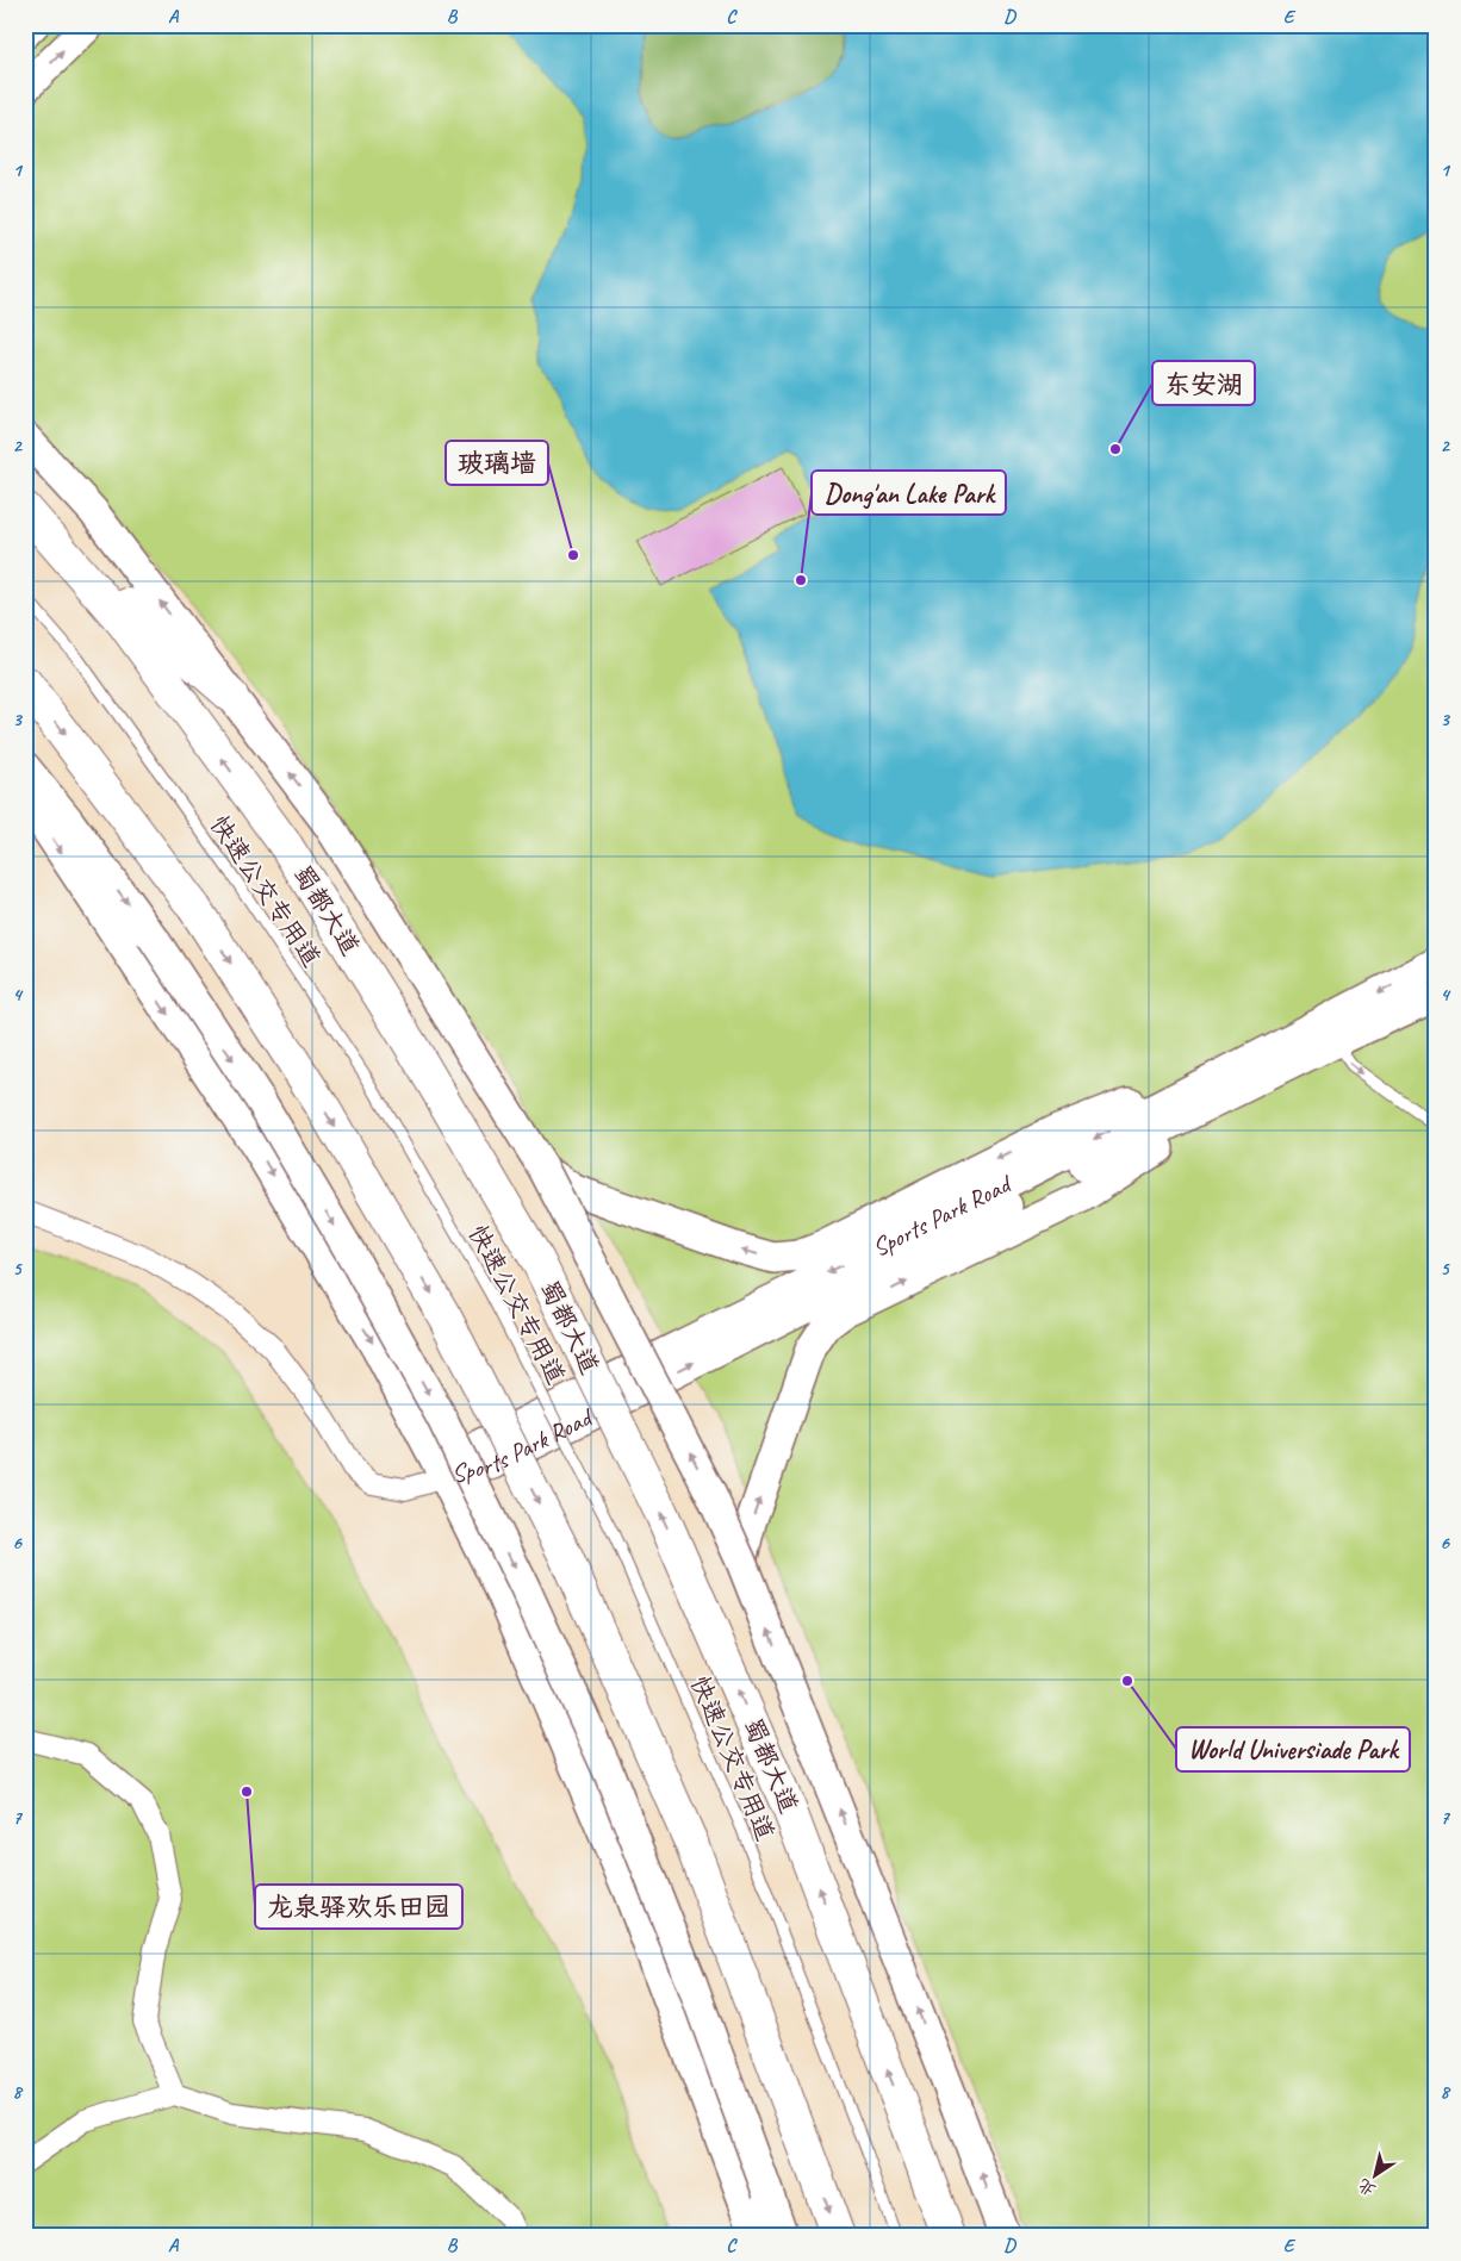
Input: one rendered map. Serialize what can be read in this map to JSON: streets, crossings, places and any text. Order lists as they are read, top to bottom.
{
  "streets": {
    "highway": ["蜀都大道"],
    "main road": ["Sports Park Road"],
    "lane": ["快速公交专用道"]
  },
  "places": [
    "东安湖",
    "玻璃墙",
    "Dong'an Lake Park",
    "World Universiade Park",
    "龙泉驿欢乐田园"
  ],
  "north": "bottom left",
  "grid": {
    "columns": [
      "A",
      "B",
      "C",
      "D",
      "E"
    ],
    "rows": [
      "1",
      "2",
      "3",
      "4",
      "5",
      "6",
      "7",
      "8"
    ]
  }
}
